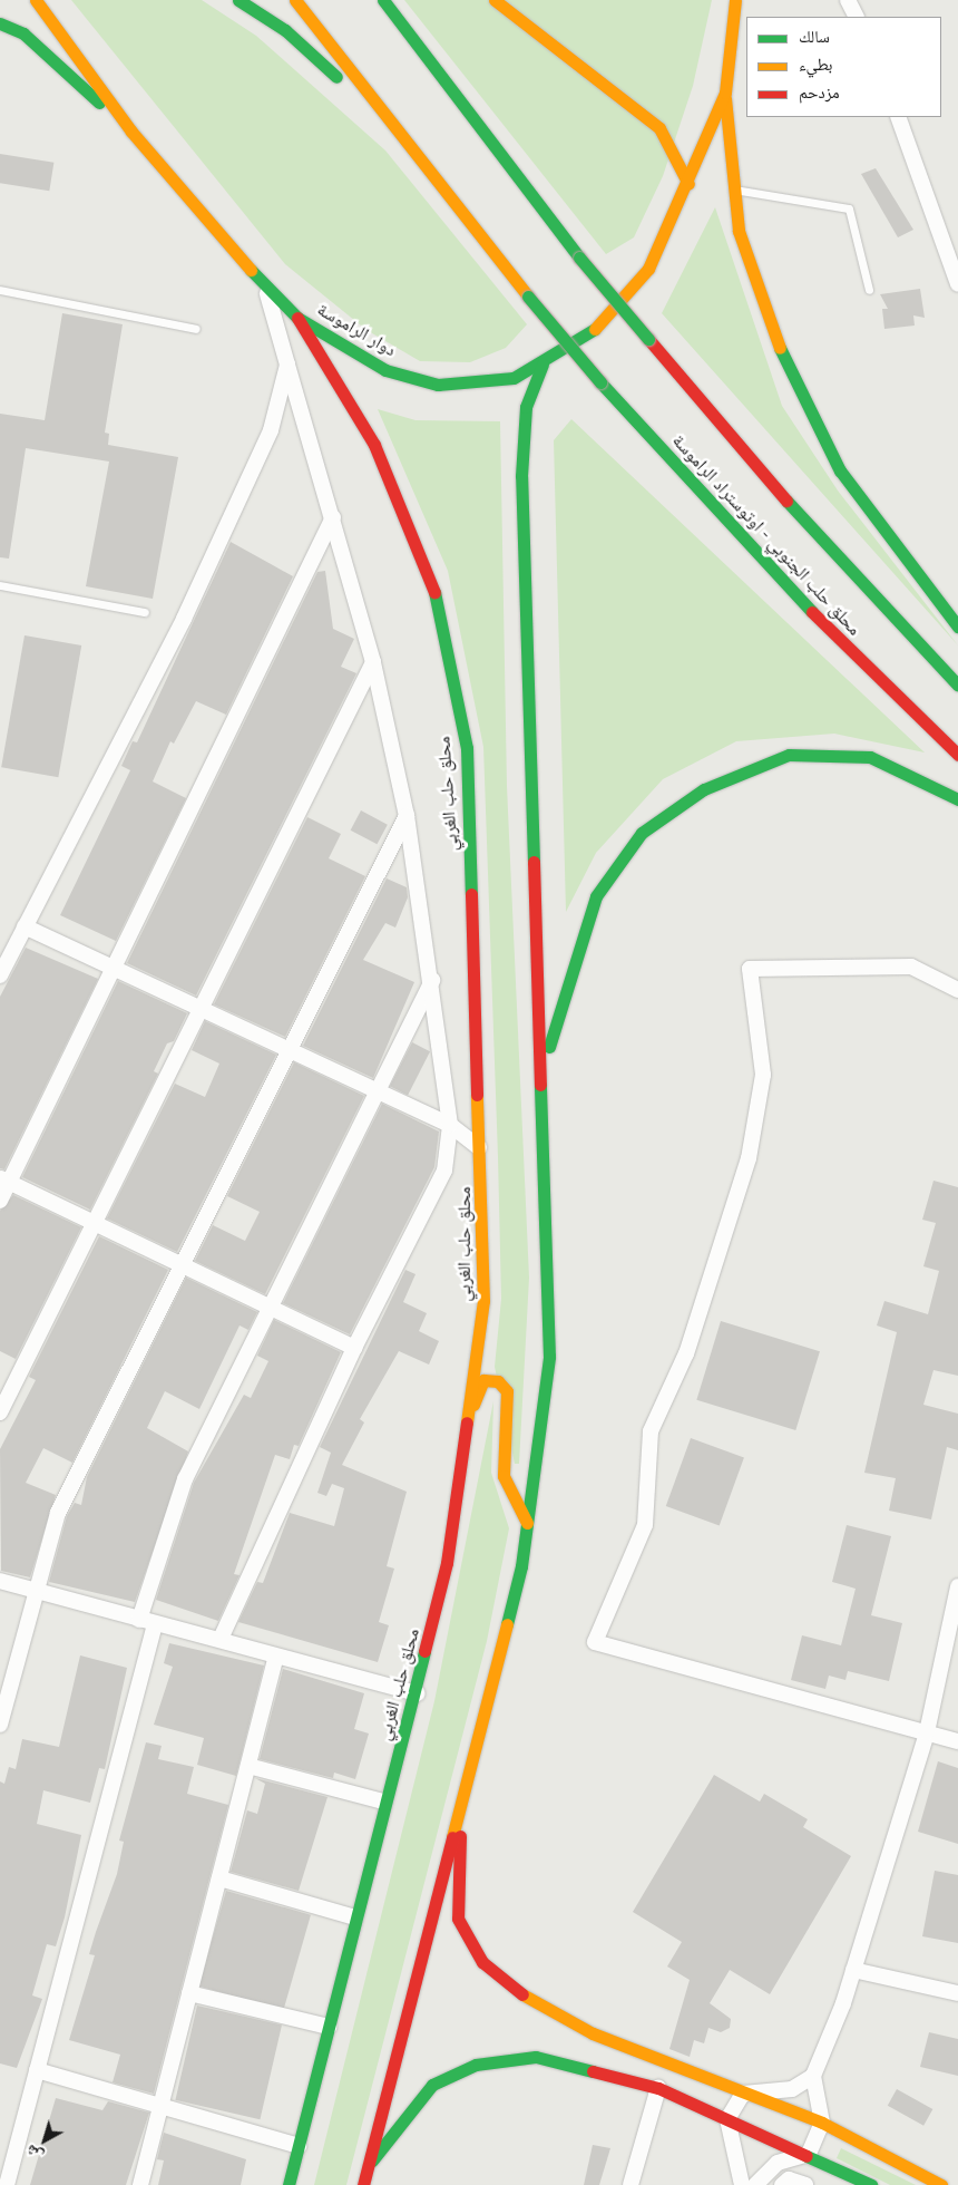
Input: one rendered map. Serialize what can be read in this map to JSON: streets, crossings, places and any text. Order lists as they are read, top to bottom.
{
  "streets": {
    "main road": ["دوار الراموسة", "محلق حلب الجنوبي - اوتوستراد الراموسة", "محلق حلب الغربي"]
  },
  "crossings": [
    ["دوار الراموسة", "محلق حلب الغربي"]
  ],
  "legend": ["سالك", "بطيء", "مزدحم"],
  "north": "bottom left"
}
